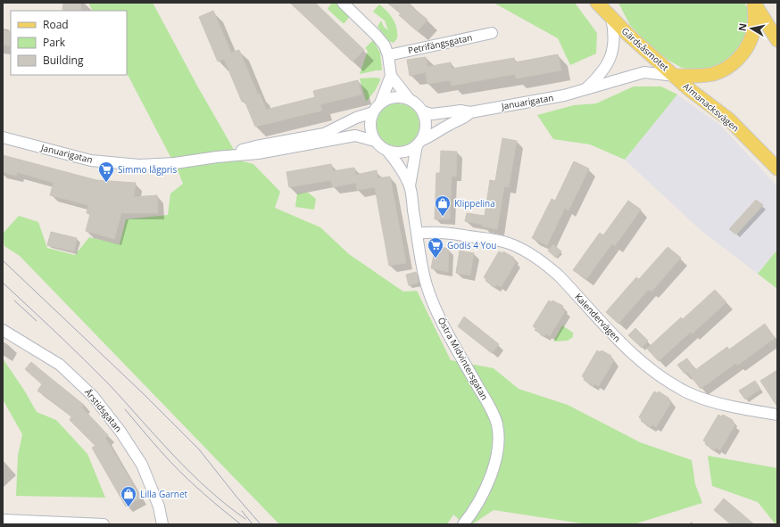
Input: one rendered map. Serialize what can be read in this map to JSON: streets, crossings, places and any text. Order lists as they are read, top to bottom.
{
  "streets": {
    "main road": ["Gärdsåsmotet", "Almanacksvägen"],
    "street": [
      "Petrifängsgatan",
      "Januarigatan",
      "Kalendervägen",
      "Östra Midvintersgatan",
      "Årstidsgatan"
    ]
  },
  "crossings": [
    ["Gärdsåsmotet", "Januarigatan"],
    ["Gärdsåsmotet", "Almanacksvägen"],
    ["Januarigatan", "Almanacksvägen"],
    ["Januarigatan", "Östra Midvintersgatan"],
    ["Kalendervägen", "Östra Midvintersgatan"]
  ],
  "places": {
    "supermarket": ["Simmo lågpris", "Godis 4 You"],
    "shop": ["Klippelina", "Lilla Garnet"]
  },
  "legend": ["Road", "Park", "Building"],
  "north": "left"
}
